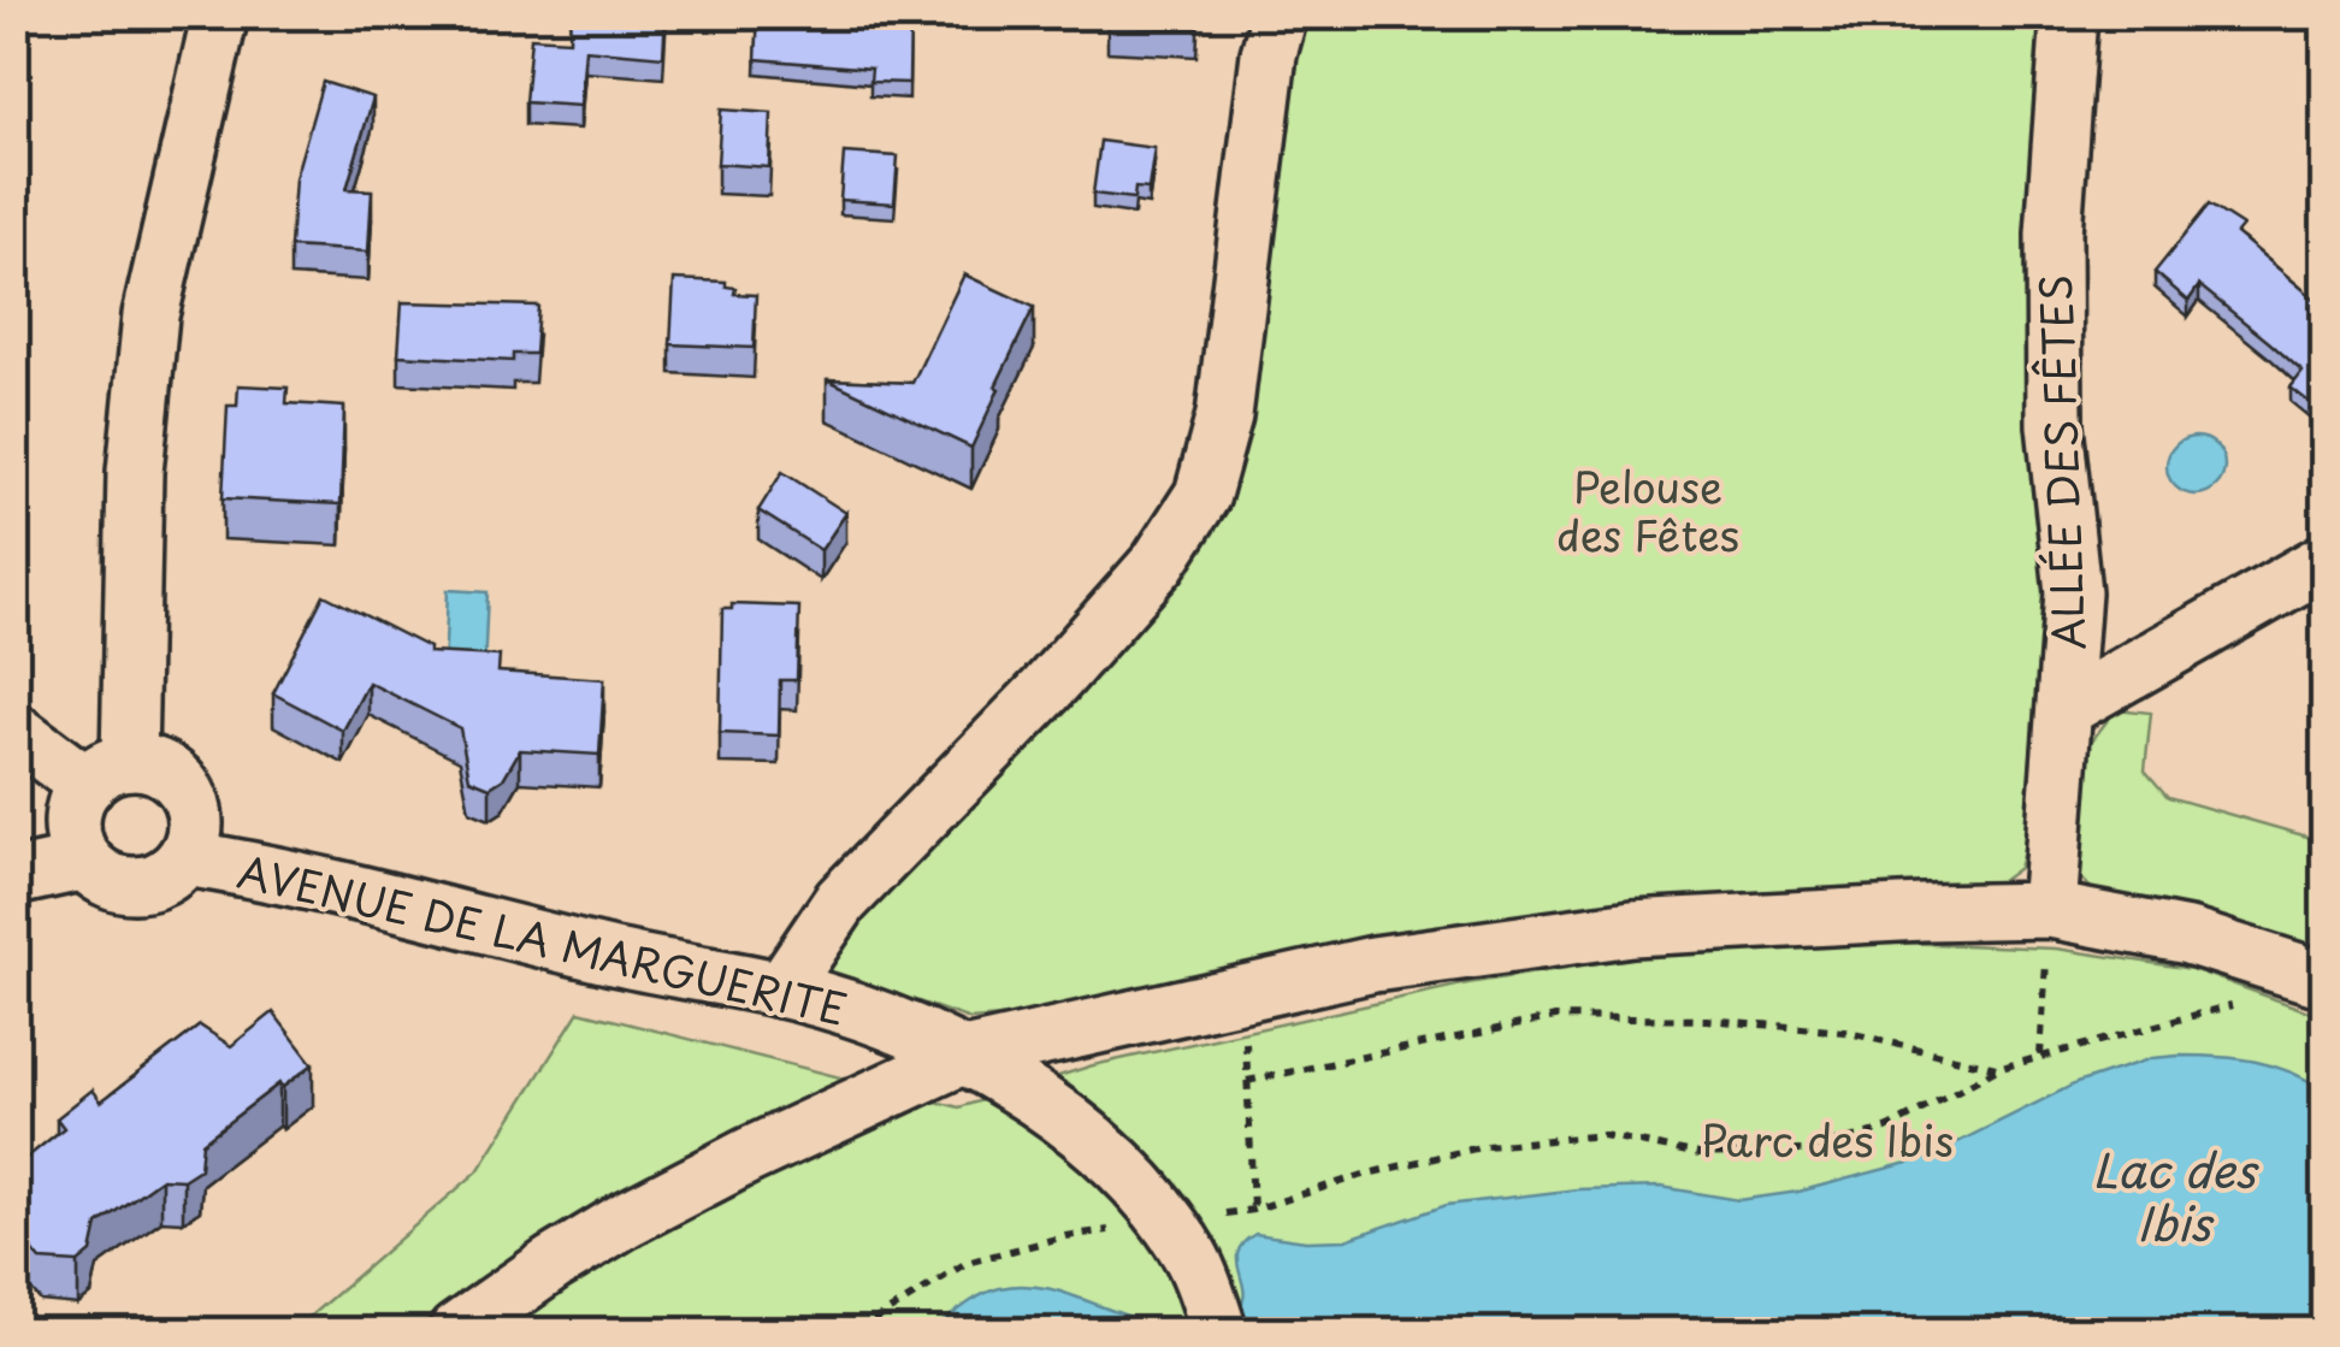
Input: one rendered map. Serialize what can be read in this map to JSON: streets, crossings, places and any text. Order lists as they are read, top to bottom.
{
  "streets": {
    "street": ["ALLÉE DES FÊTES", "AVENUE DE LA MARGUERITE"]
  },
  "water": ["Lac des Ibis"],
  "parks": ["Pelouse des Fêtes", "Parc des Ibis"]
}
